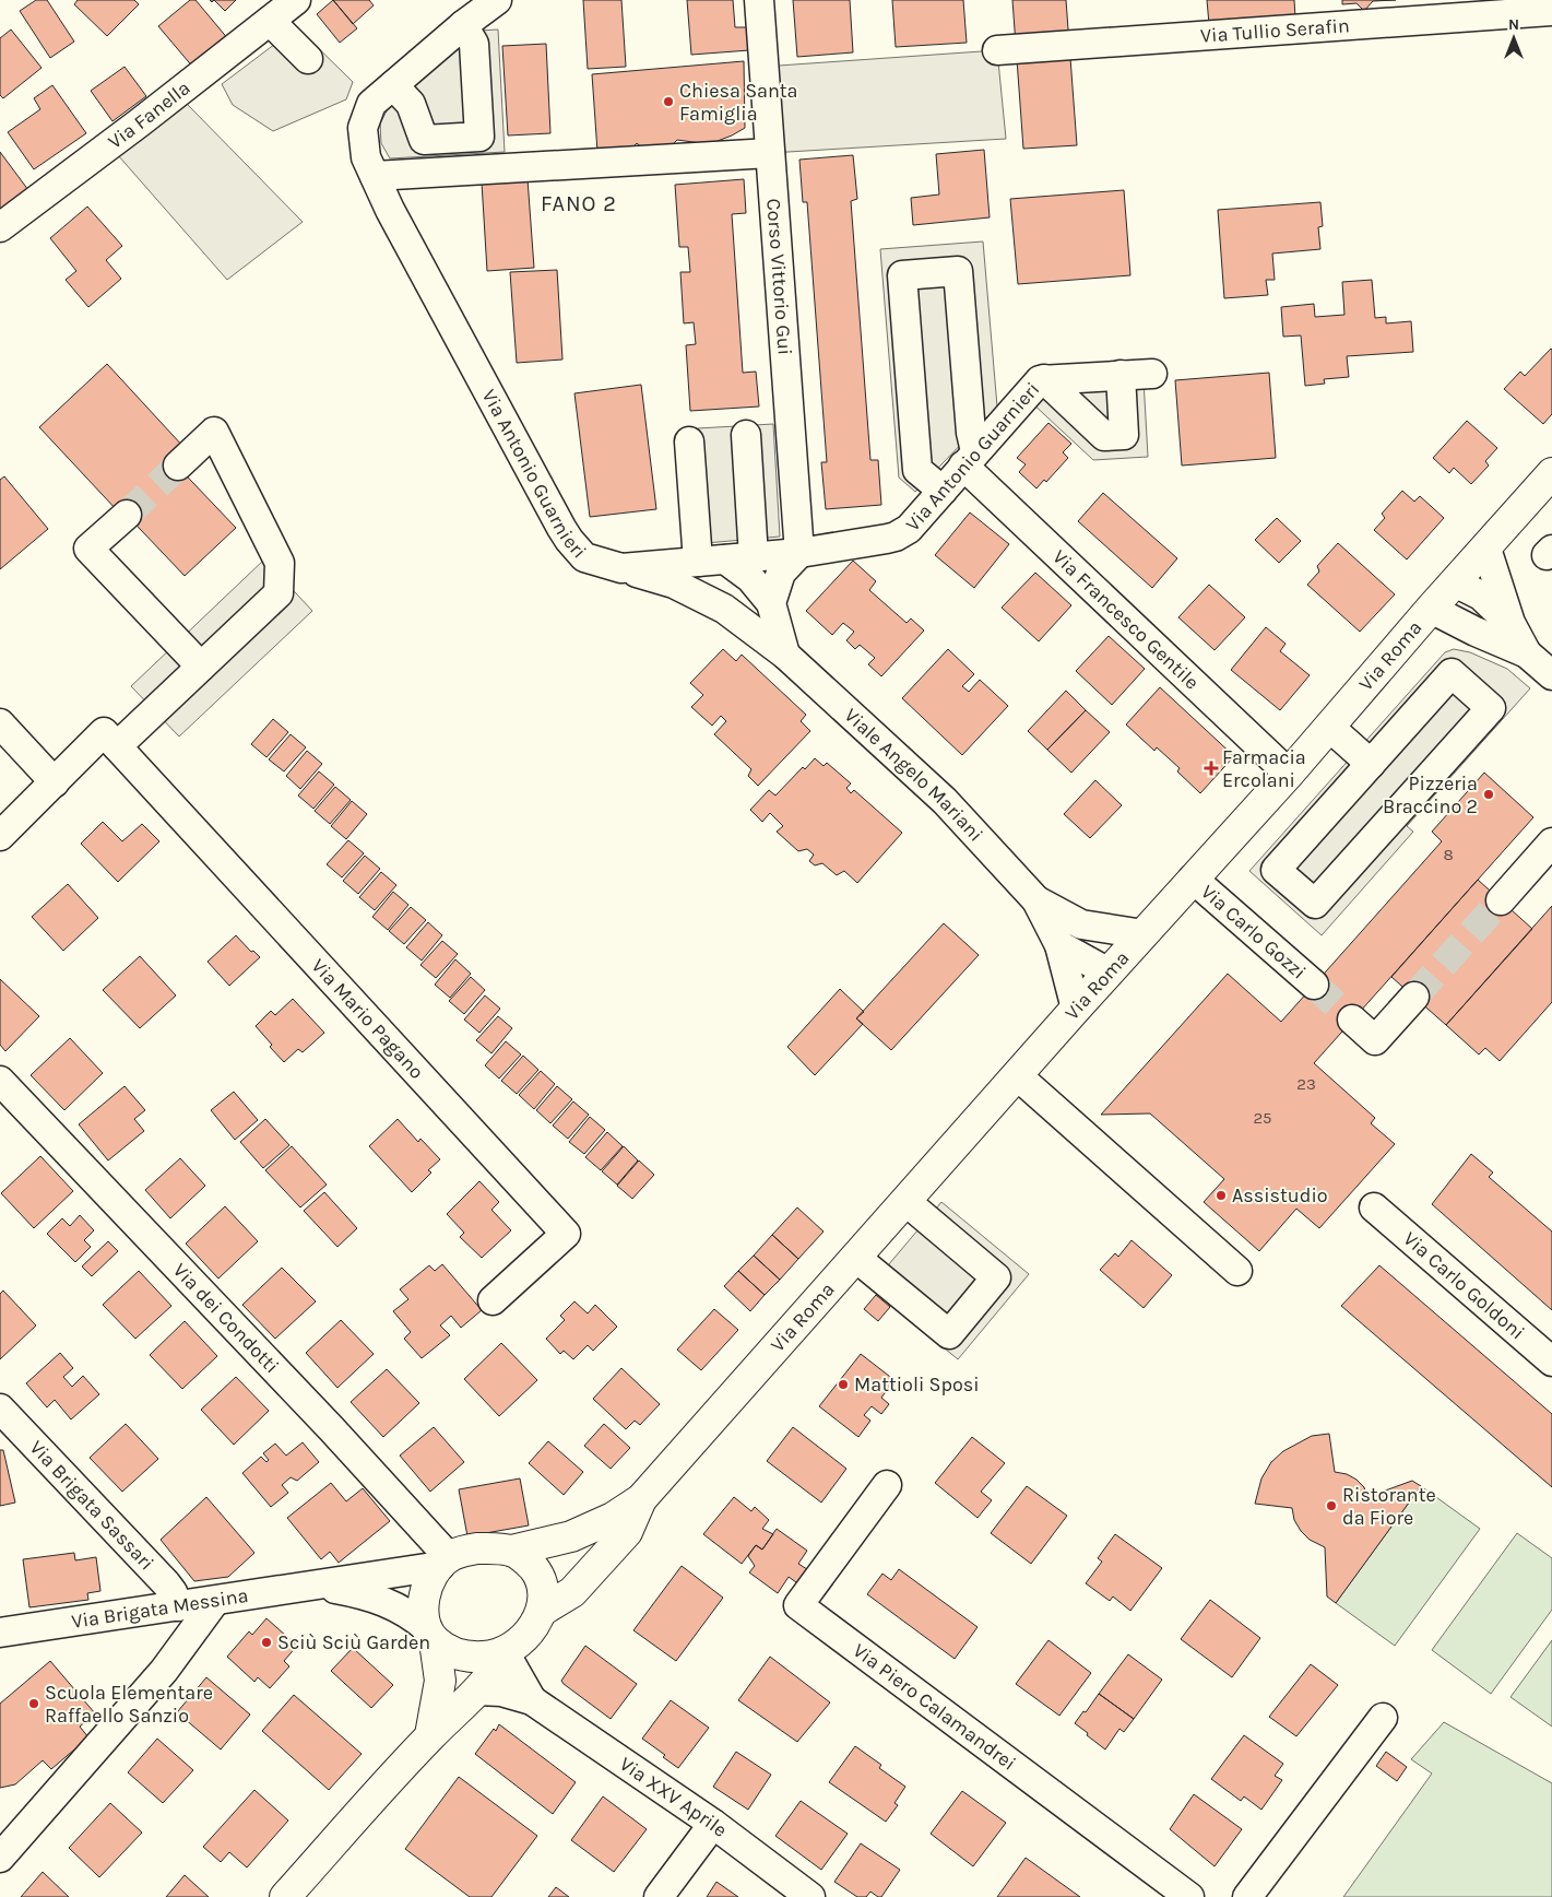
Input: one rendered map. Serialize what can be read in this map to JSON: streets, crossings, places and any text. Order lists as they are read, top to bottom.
{
  "streets": {
    "main road": ["Via Roma"],
    "street": [
      "Via Tullio Serafin",
      "Via Fanella",
      "Corso Vittorio Gui",
      "Via Antonio Guarnieri",
      "Via Francesco Gentile",
      "Viale Angelo Mariani",
      "Via Carlo Gozzi",
      "Via Mario Pagano",
      "Via Carlo Goldoni",
      "Via dei Condotti",
      "Via Brigata Sassari",
      "Via Brigata Messina",
      "Via Piero Calamandrei",
      "Via XXV Aprile"
    ]
  },
  "crossings": [
    ["Corso Vittorio Gui", "Via Antonio Guarnieri"],
    ["Via Antonio Guarnieri", "Via Francesco Gentile"],
    ["Via Antonio Guarnieri", "Viale Angelo Mariani"],
    ["Via Francesco Gentile", "Via Roma"],
    ["Via Roma", "Viale Angelo Mariani"],
    ["Via Roma", "Via Carlo Gozzi"],
    ["Via Roma", "Via dei Condotti"],
    ["Via Roma", "Via Brigata Messina"],
    ["Via Roma", "Via XXV Aprile"],
    ["Via dei Condotti", "Via Brigata Messina"],
    ["Via dei Condotti", "Via XXV Aprile"],
    ["Via Brigata Sassari", "Via Brigata Messina"],
    ["Via Brigata Messina", "Via XXV Aprile"]
  ],
  "districts": ["FANO 2"],
  "places": {
    "other": [
      "Chiesa Santa Famiglia",
      "Pizzeria Braccino 2",
      "Assistudio",
      "Mattioli Sposi",
      "Ristorante da Fiore",
      "Sciù Sciù Garden",
      "Scuola Elementare Raffaello Sanzio"
    ],
    "health": ["Farmacia Ercolani"]
  },
  "house_numbers": ["8", "23", "25"],
  "north": "top"
}
